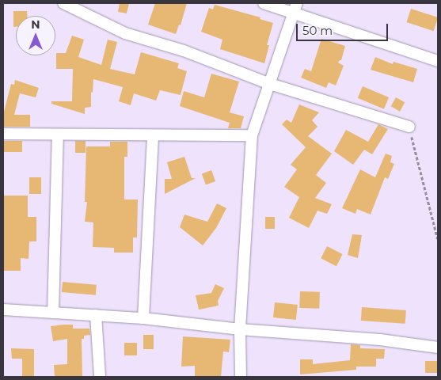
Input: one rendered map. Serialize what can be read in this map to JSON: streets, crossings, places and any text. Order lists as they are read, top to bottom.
{
  "scale_bar": "50 m",
  "north": "top"
}
